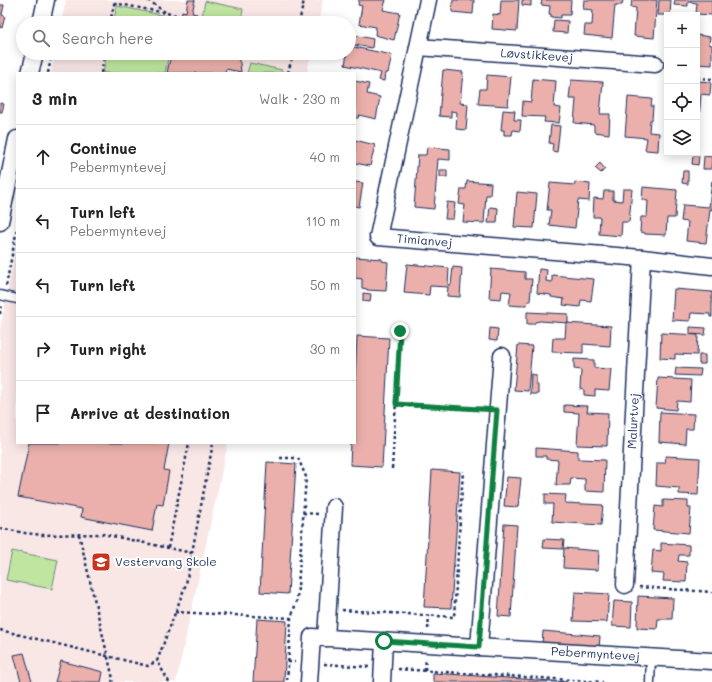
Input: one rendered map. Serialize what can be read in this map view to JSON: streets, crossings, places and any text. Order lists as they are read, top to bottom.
{
  "streets": {
    "street": [
      "Løvstikkevej",
      "Timianvej",
      "Malurtvej",
      "Pebermyntevej"
    ]
  },
  "crossings": [
    ["Løvstikkevej", "Timianvej"],
    ["Timianvej", "Malurtvej"]
  ],
  "places": {
    "school or university": ["Vestervang Skole"]
  },
  "page": {
    "map_buttons": ["+", "−"],
    "search": "Search here",
    "heading": ["3 min", "Walk · 230 m"],
    "list": [
      ["Continue", "Pebermyntevej", "40 m"],
      ["Turn left", "Pebermyntevej", "110 m"],
      ["Turn left", "50 m"],
      ["Turn right", "30 m"],
      "Arrive at destination"
    ]
  }
}
